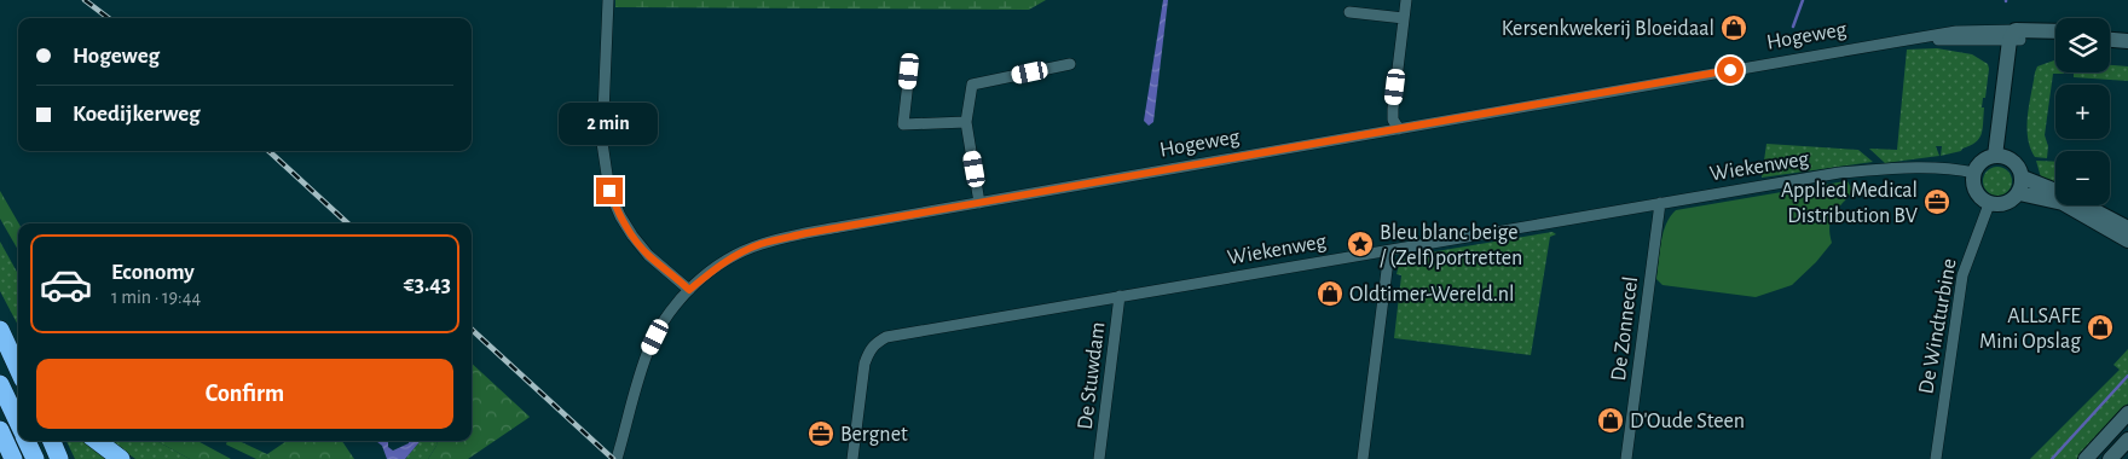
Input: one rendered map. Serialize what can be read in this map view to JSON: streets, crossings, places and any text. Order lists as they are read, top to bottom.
{
  "streets": {
    "street": [
      "Hogeweg",
      "Wiekenweg",
      "De Windturbine",
      "De Zonnecel",
      "De Stuwdam"
    ]
  },
  "crossings": [
    ["Wiekenweg", "De Windturbine"],
    ["Wiekenweg", "De Zonnecel"],
    ["Wiekenweg", "De Stuwdam"]
  ],
  "places": {
    "shop": [
      "Kersenkwekerij Bloeidaal",
      "Oldtimer-Wereld.nl",
      "ALLSAFE Mini Opslag",
      "D'Oude Steen"
    ],
    "office": ["Applied Medical Distribution BV", "Bergnet"],
    "place": ["Bleu blanc beige / (Zelf)portretten"]
  },
  "page": {
    "map_buttons": ["+", "−"],
    "banner": ["Hogeweg", "Koedijkerweg"],
    "bubble": "2 min",
    "list": [
      {
        "name": "Economy",
        "note": "1 min · 19:44",
        "value": "€3.43"
      }
    ],
    "buttons": "Confirm"
  }
}
